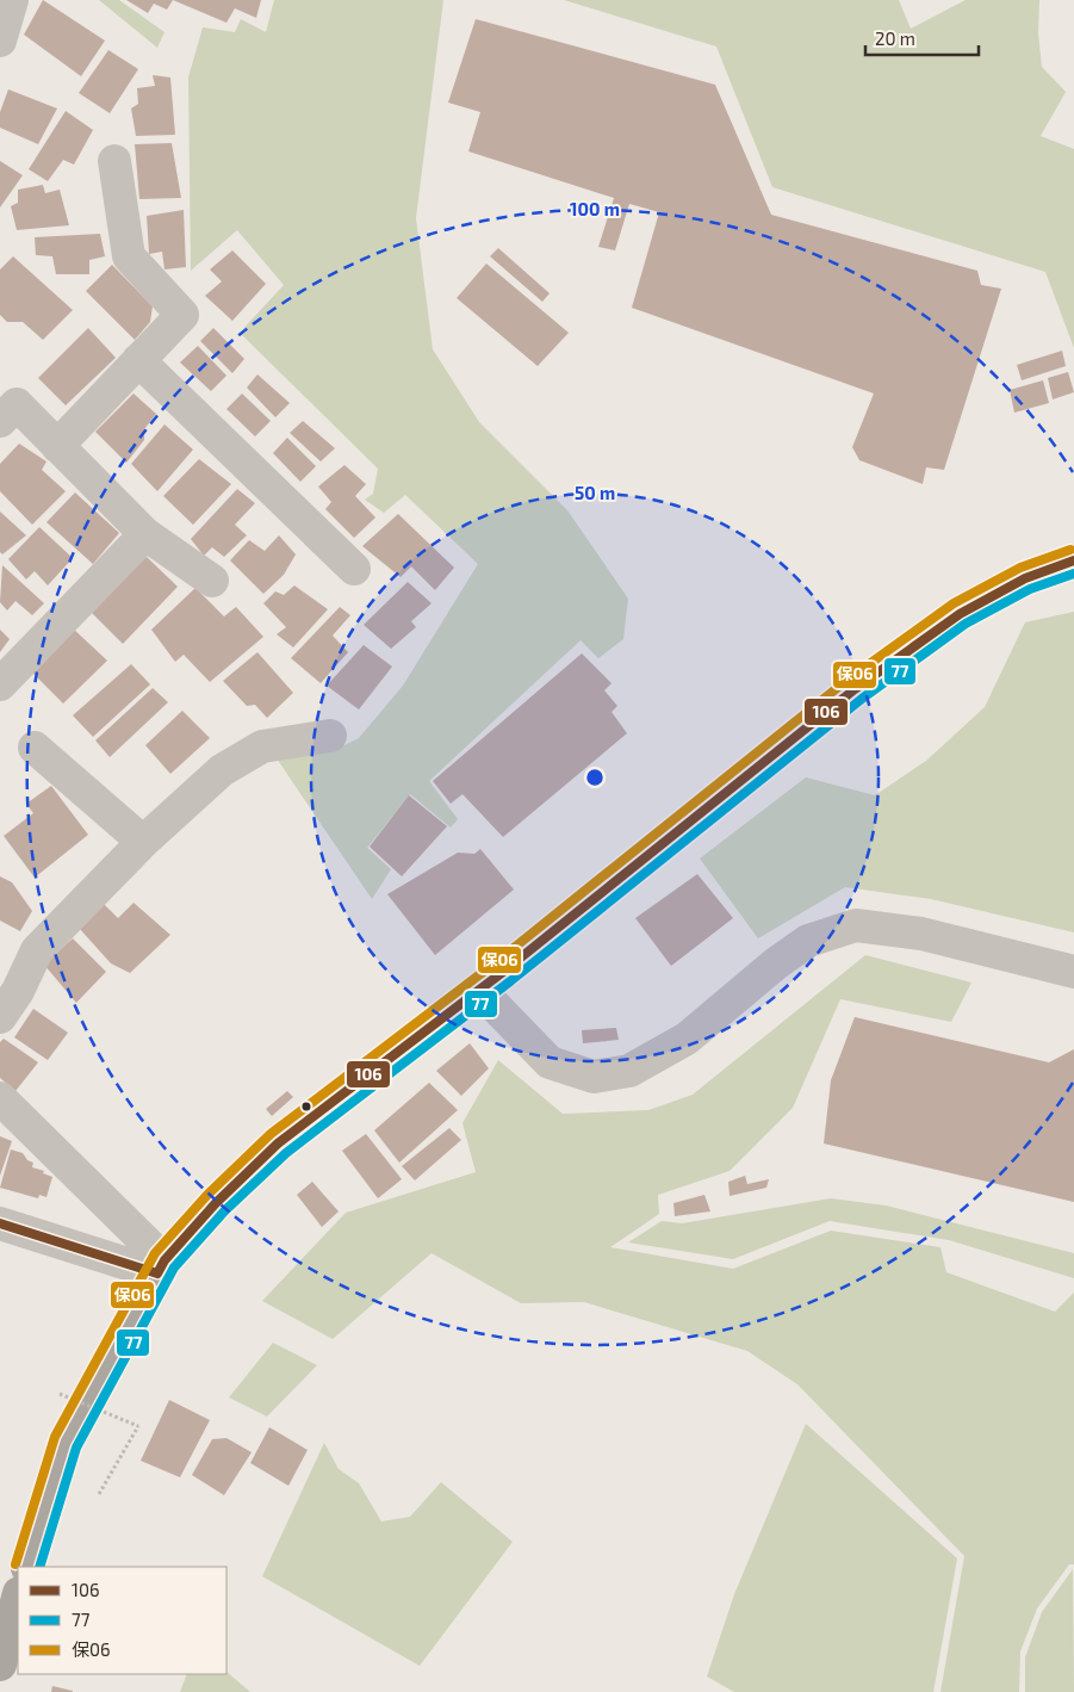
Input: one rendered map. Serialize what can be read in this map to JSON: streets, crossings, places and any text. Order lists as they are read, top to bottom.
{
  "lines": ["transit line 保06", "transit line 106", "transit line 77"],
  "legend": ["106", "77", "保06"],
  "scale_bar": "20 m",
  "rings": ["100 m", "50 m"]
}
